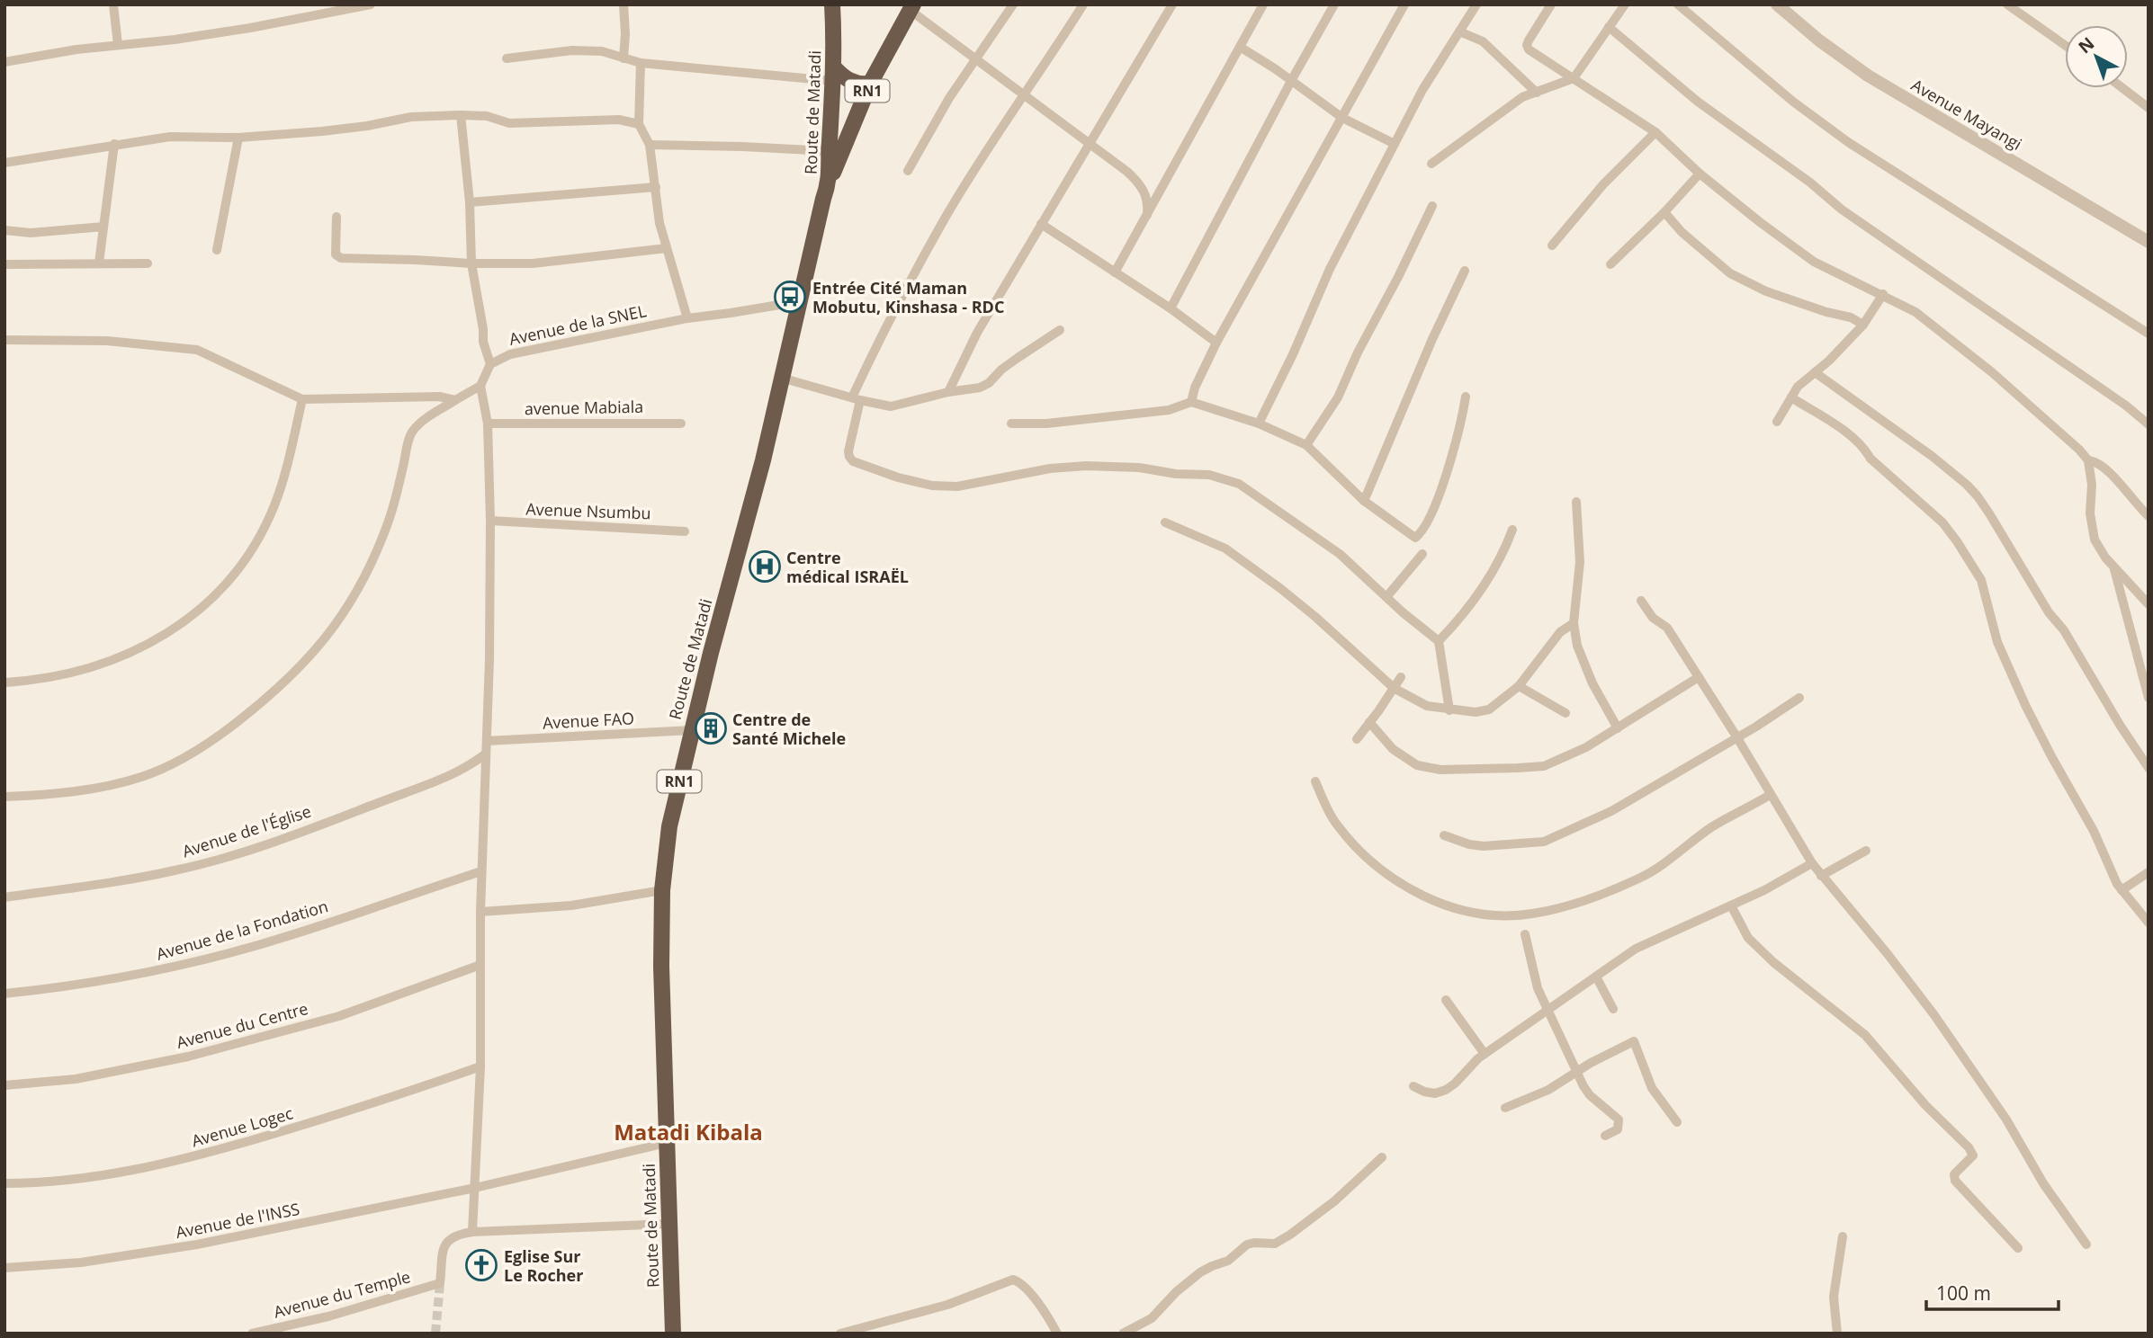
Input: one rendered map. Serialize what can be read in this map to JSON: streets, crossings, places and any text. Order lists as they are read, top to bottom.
{
  "streets": {
    "highway": ["RN1", "Route de Matadi"],
    "street": [
      "Avenue Mayangi",
      "Avenue de la SNEL",
      "avenue Mabiala",
      "Avenue Nsumbu",
      "Avenue FAO",
      "Avenue de l'Église",
      "Avenue de la Fondation",
      "Avenue du Centre",
      "Avenue Logec",
      "Avenue de l'INSS",
      "Avenue du Temple"
    ]
  },
  "crossings": [
    ["RN1", "Route de Matadi"],
    ["Route de Matadi", "Avenue de la SNEL"],
    ["Route de Matadi", "Avenue FAO"],
    ["Route de Matadi", "Avenue de l'INSS"]
  ],
  "districts": ["Matadi Kibala"],
  "places": {
    "bus stop": ["Entrée Cité Maman Mobutu, Kinshasa - RDC"],
    "hospital": ["Centre médical ISRAËL"],
    "building": ["Centre de Santé Michele"],
    "church": ["Eglise Sur Le Rocher"]
  },
  "scale_bar": "100 m",
  "north": "top left"
}
